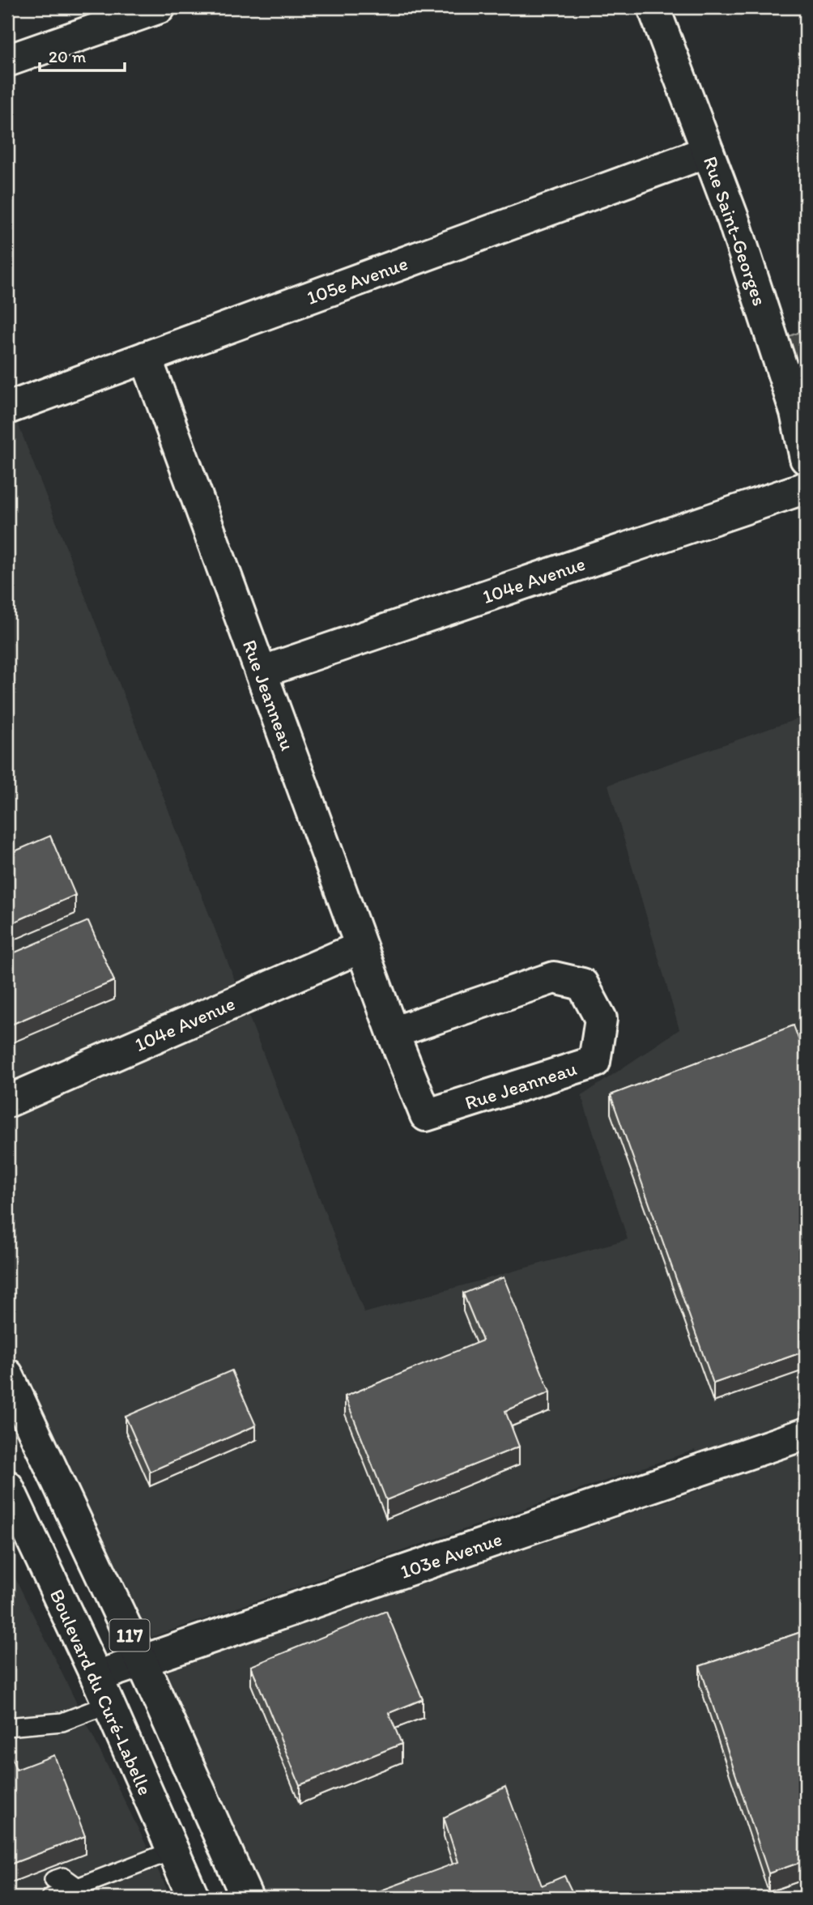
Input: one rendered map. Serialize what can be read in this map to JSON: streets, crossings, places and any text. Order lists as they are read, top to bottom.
{
  "streets": {
    "street": [
      "Rue Saint-Georges",
      "105e Avenue",
      "104e Avenue",
      "Rue Jeanneau",
      "103e Avenue",
      "117",
      "Boulevard du Curé-Labelle"
    ]
  },
  "crossings": [
    ["Rue Saint-Georges", "105e Avenue"],
    ["105e Avenue", "Rue Jeanneau"],
    ["104e Avenue", "Rue Jeanneau"],
    ["103e Avenue", "117"],
    ["103e Avenue", "Boulevard du Curé-Labelle"]
  ],
  "scale_bar": "20 m"
}
